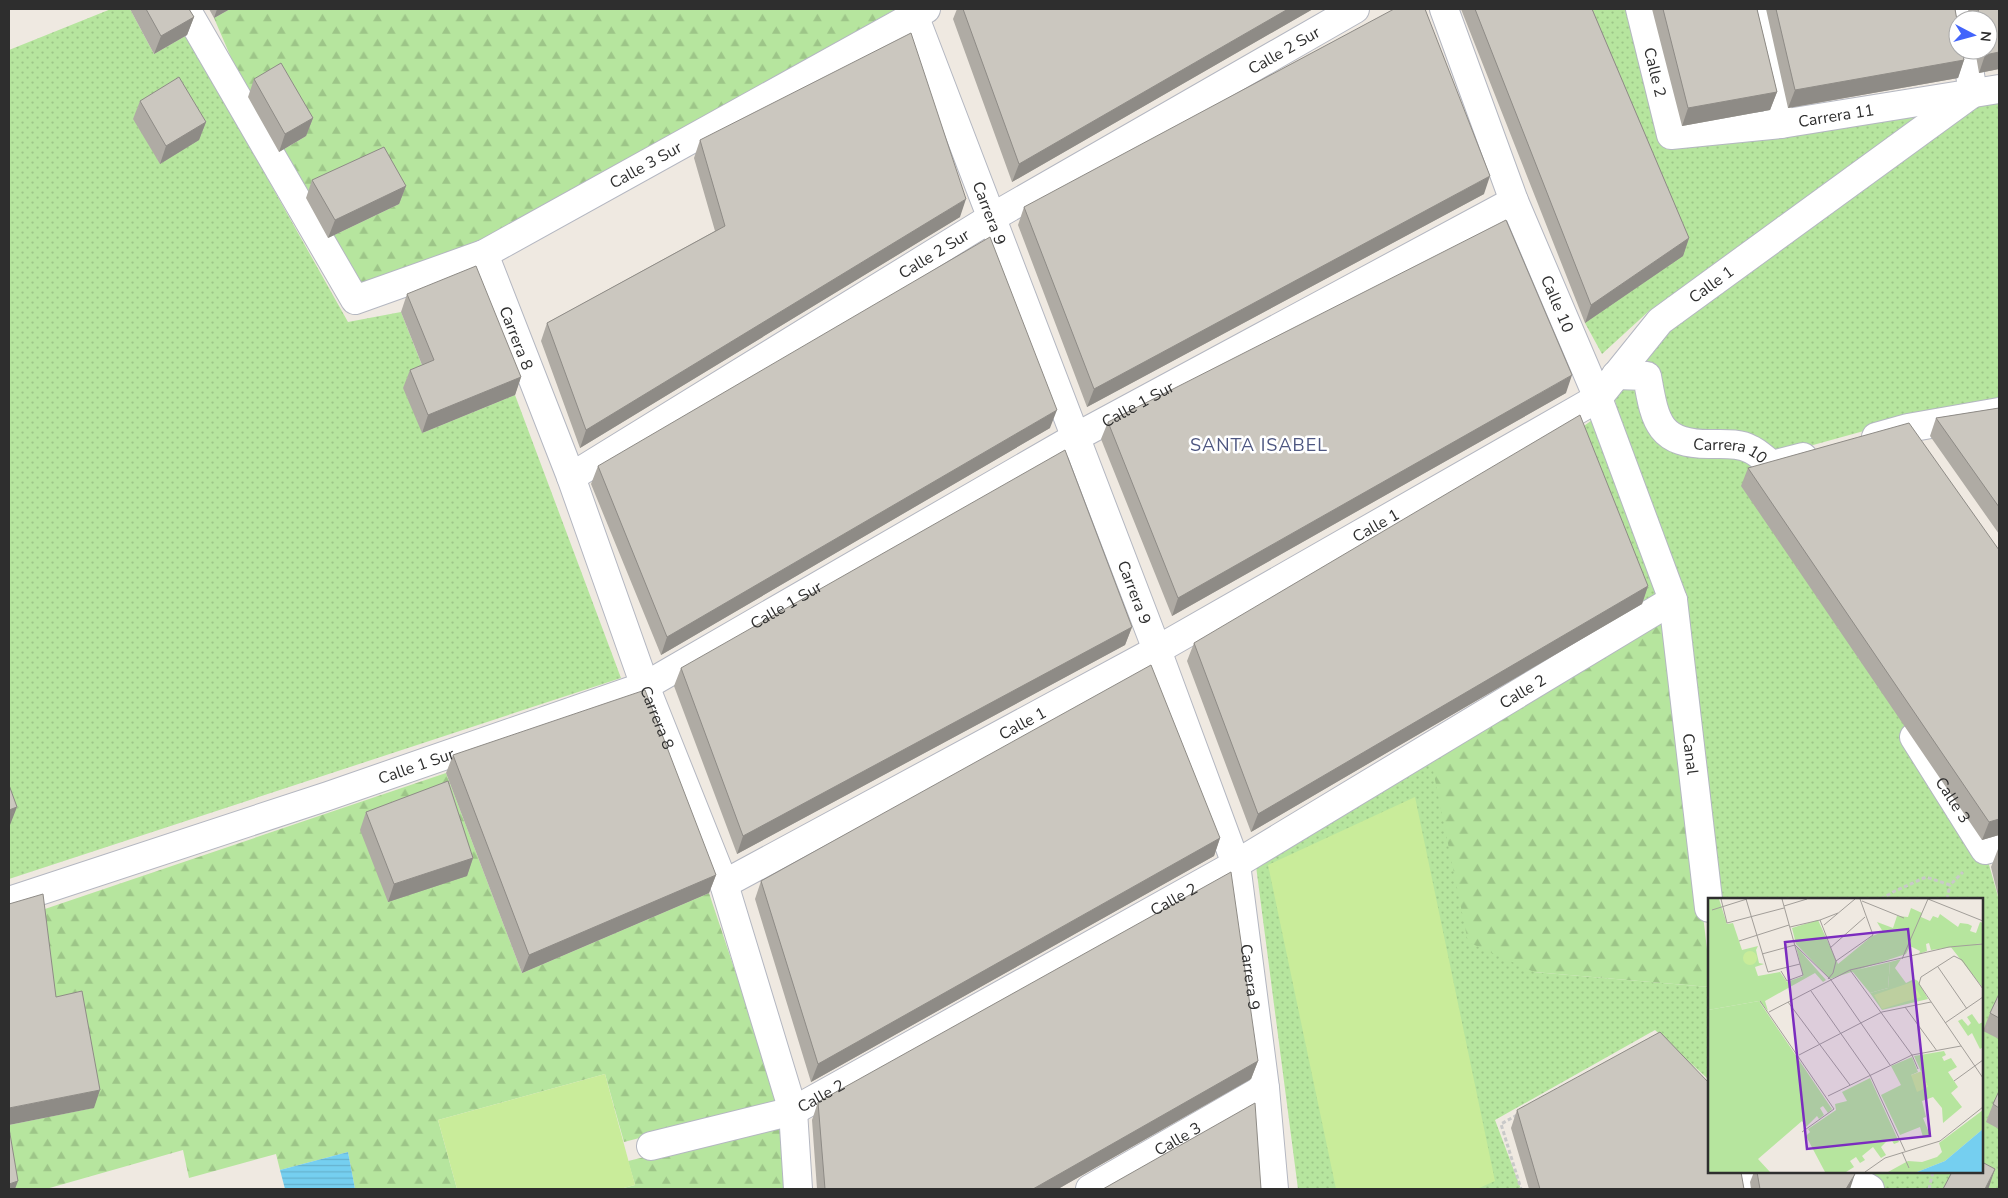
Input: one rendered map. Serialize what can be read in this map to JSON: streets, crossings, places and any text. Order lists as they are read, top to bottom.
{
  "streets": {
    "street": [
      "Calle 2 Sur",
      "Calle 2",
      "Carrera 11",
      "Calle 3 Sur",
      "Carrera 9",
      "Calle 1",
      "Calle 10",
      "Carrera 8",
      "Calle 1 Sur",
      "Carrera 10",
      "Canal",
      "Calle 3"
    ]
  },
  "crossings": [
    ["Calle 2 Sur", "Carrera 9"],
    ["Calle 2 Sur", "Carrera 8"],
    ["Calle 2", "Carrera 11"],
    ["Calle 2", "Carrera 9"],
    ["Calle 2", "Calle 10"],
    ["Calle 2", "Carrera 8"],
    ["Calle 2", "Canal"],
    ["Carrera 11", "Calle 1"],
    ["Calle 3 Sur", "Carrera 9"],
    ["Calle 3 Sur", "Carrera 8"],
    ["Carrera 9", "Calle 1"],
    ["Carrera 9", "Calle 1 Sur"],
    ["Carrera 9", "Calle 3"],
    ["Calle 1", "Calle 10"],
    ["Calle 1", "Carrera 8"],
    ["Calle 1", "Carrera 10"],
    ["Calle 10", "Calle 1 Sur"],
    ["Calle 10", "Canal"],
    ["Carrera 8", "Calle 1 Sur"]
  ],
  "districts": ["SANTA ISABEL"],
  "north": "right"
}
